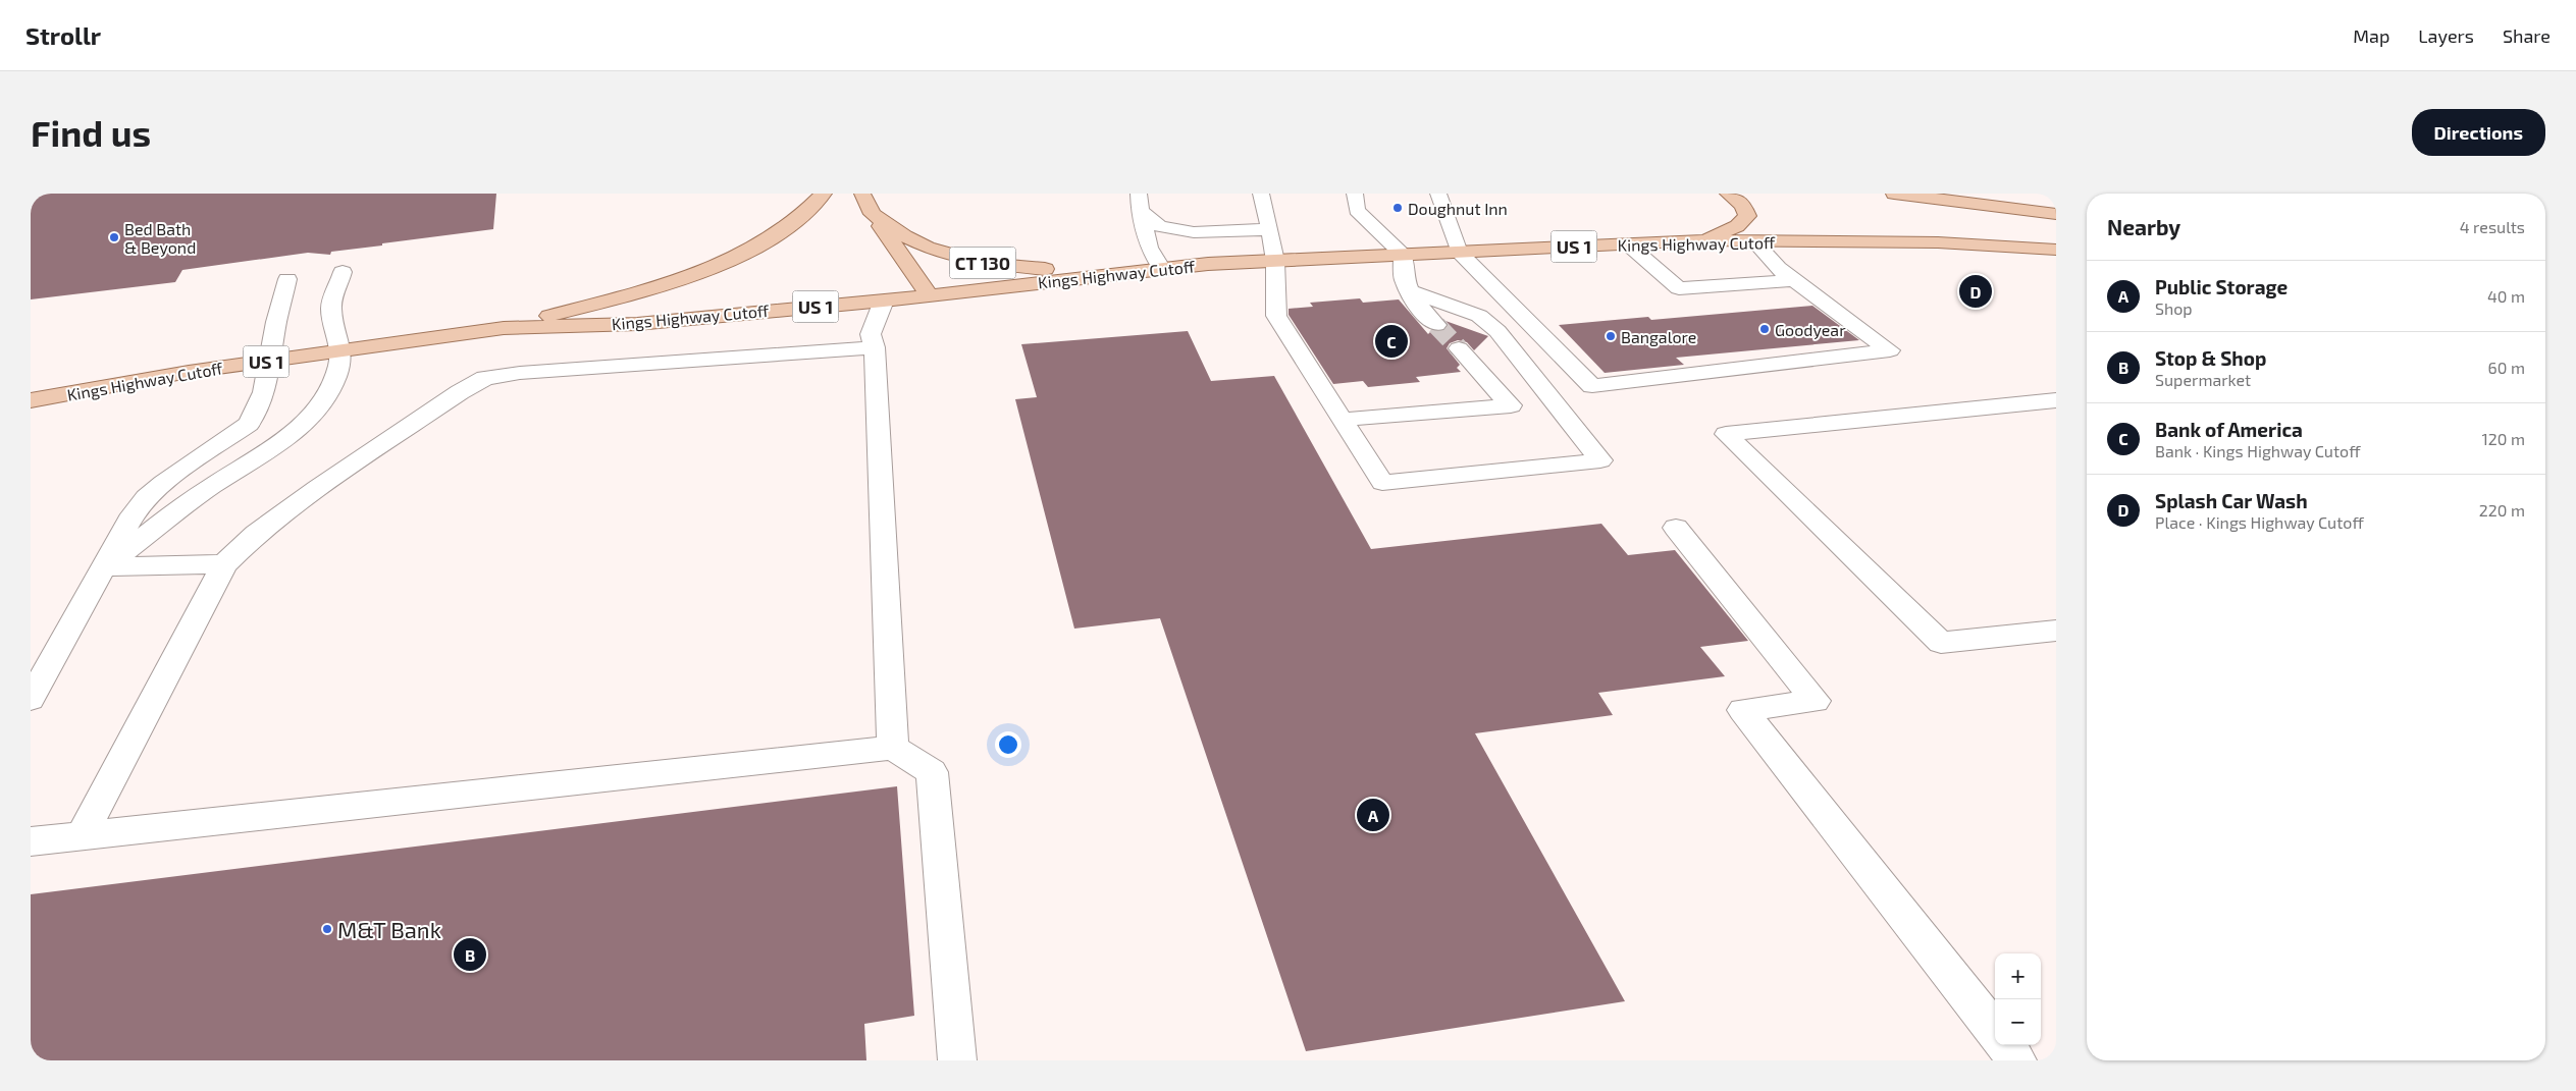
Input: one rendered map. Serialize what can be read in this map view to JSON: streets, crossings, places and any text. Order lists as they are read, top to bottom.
{
  "streets": {
    "main road": ["Kings Highway Cutoff", "US 1", "CT 130"]
  },
  "crossings": [
    ["Kings Highway Cutoff", "US 1"],
    ["Kings Highway Cutoff", "CT 130"]
  ],
  "places": [
    "Doughnut Inn",
    "Bed Bath & Beyond",
    "Goodyear",
    "Bangalore",
    "M&T Bank"
  ],
  "page": {
    "header": "Strollr",
    "nav": ["Map", "Layers", "Share"],
    "buttons": "Directions",
    "title": "Find us",
    "heading": ["Nearby", "4 results"],
    "list": [
      {
        "mark": "A",
        "name": "Public Storage",
        "note": "Shop",
        "value": "40 m"
      },
      {
        "mark": "B",
        "name": "Stop & Shop",
        "note": "Supermarket",
        "value": "60 m"
      },
      {
        "mark": "C",
        "name": "Bank of America",
        "note": "Bank · Kings Highway Cutoff",
        "value": "120 m"
      },
      {
        "mark": "D",
        "name": "Splash Car Wash",
        "note": "Place · Kings Highway Cutoff",
        "value": "220 m"
      }
    ],
    "pins": [
      "D",
      "C",
      "A",
      "B"
    ],
    "map_buttons": ["+", "−"]
  }
}
